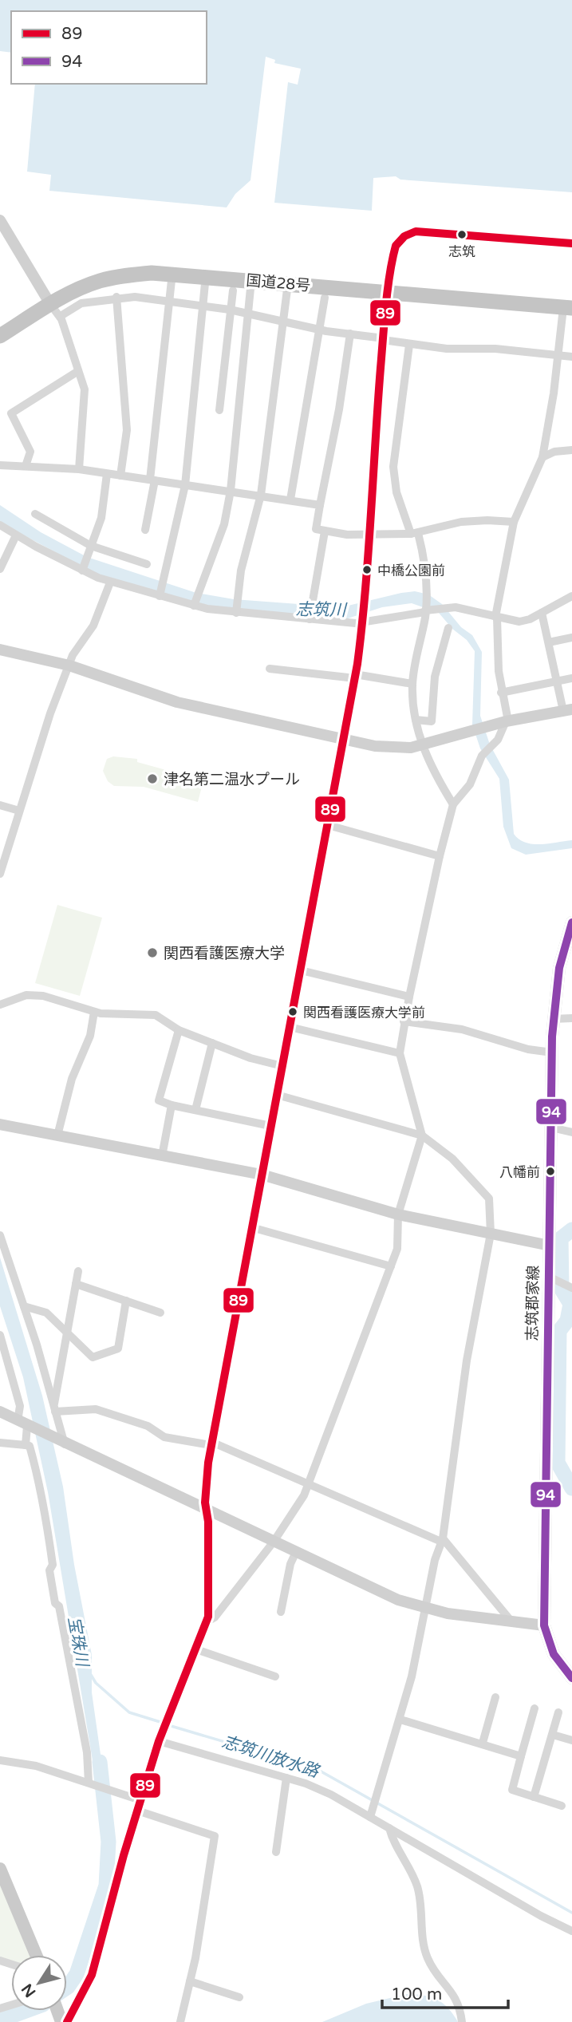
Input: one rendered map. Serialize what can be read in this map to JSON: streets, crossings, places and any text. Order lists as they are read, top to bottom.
{
  "streets": {
    "highway": ["国道28号"],
    "main road": ["志筑郡家線"]
  },
  "water": ["志筑川", "宝珠川", "志筑川放水路"],
  "places": [
    "志筑",
    "中橋公園前",
    "津名第二温水プール",
    "関西看護医療大学",
    "関西看護医療大学前",
    "八幡前"
  ],
  "lines": ["transit line 89", "transit line 94"],
  "legend": ["89", "94"],
  "scale_bar": "100 m",
  "north": "bottom left"
}
